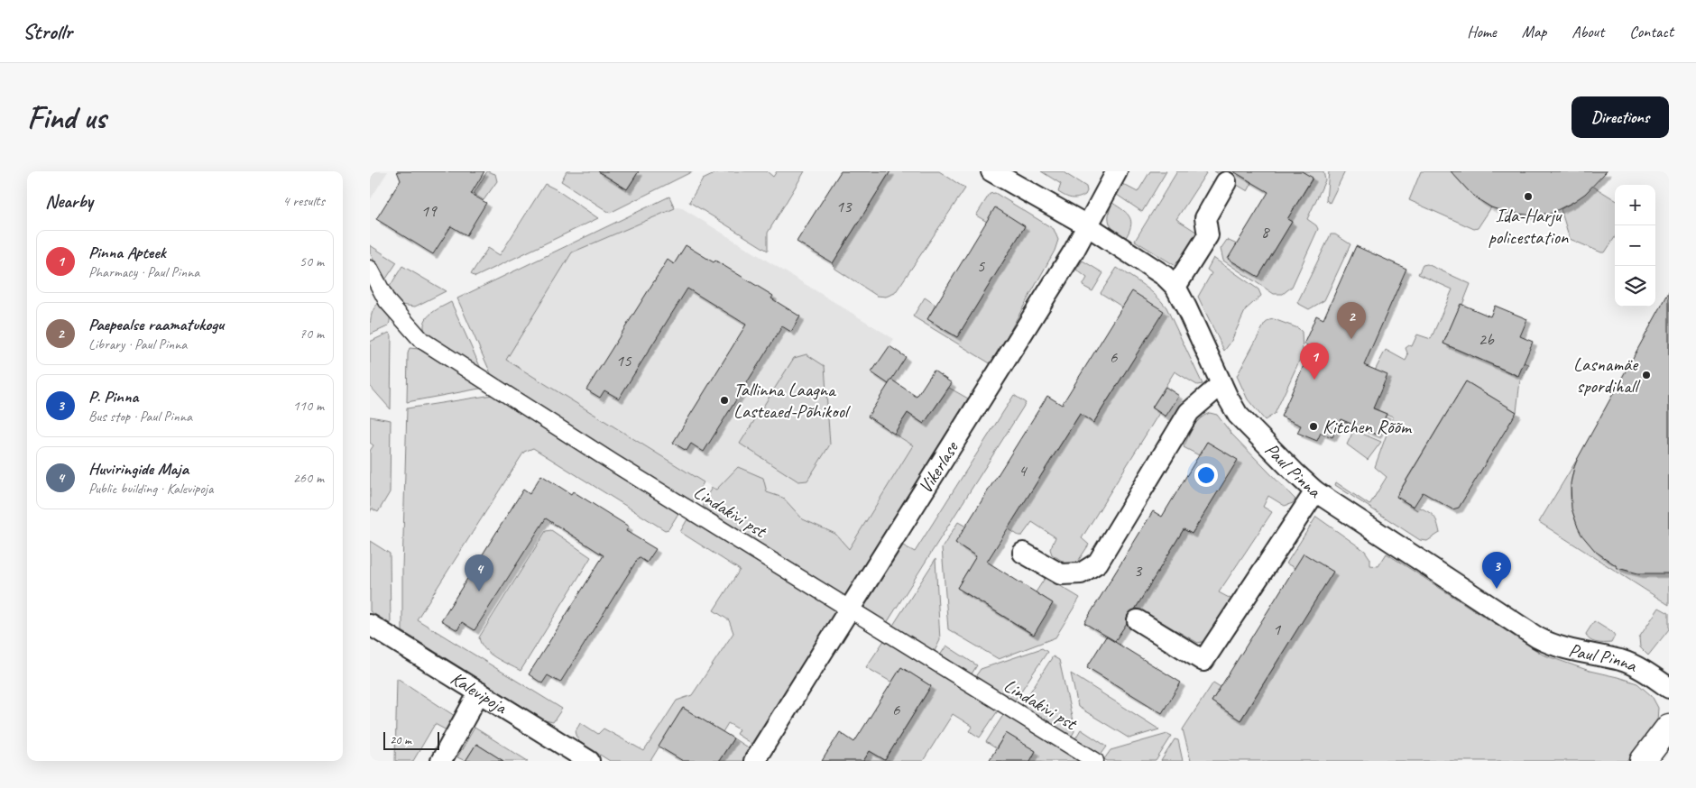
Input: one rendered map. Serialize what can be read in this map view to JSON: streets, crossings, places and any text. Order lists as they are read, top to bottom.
{
  "streets": {
    "street": [
      "Vikerlase",
      "Paul Pinna",
      "Lindakivi pst",
      "Kalevipoja"
    ]
  },
  "crossings": [
    ["Vikerlase", "Paul Pinna"],
    ["Vikerlase", "Lindakivi pst"]
  ],
  "places": [
    "Ida-Harju policestation",
    "Lasnamäe spordihall",
    "Tallinna Laagna Lasteaed-Põhikool",
    "Kitchen Rõõm"
  ],
  "house_numbers": [
    "13",
    "19",
    "8",
    "5",
    "2b",
    "6",
    "15",
    "4",
    "3",
    "1",
    "6"
  ],
  "scale_bar": "20 m",
  "page": {
    "header": "Strollr",
    "nav": [
      "Home",
      "Map",
      "About",
      "Contact"
    ],
    "buttons": "Directions",
    "title": "Find us",
    "heading": ["Nearby", "4 results"],
    "map_buttons": ["+", "−"],
    "list": [
      {
        "mark": "1",
        "name": "Pinna Apteek",
        "note": "Pharmacy · Paul Pinna",
        "value": "50 m"
      },
      {
        "mark": "2",
        "name": "Paepealse raamatukogu",
        "note": "Library · Paul Pinna",
        "value": "70 m"
      },
      {
        "mark": "3",
        "name": "P. Pinna",
        "note": "Bus stop · Paul Pinna",
        "value": "110 m"
      },
      {
        "mark": "4",
        "name": "Huviringide Maja",
        "note": "Public building · Kalevipoja",
        "value": "260 m"
      }
    ],
    "pins": [
      "2",
      "1",
      "3",
      "4"
    ],
    "scale": "20 m"
  }
}
